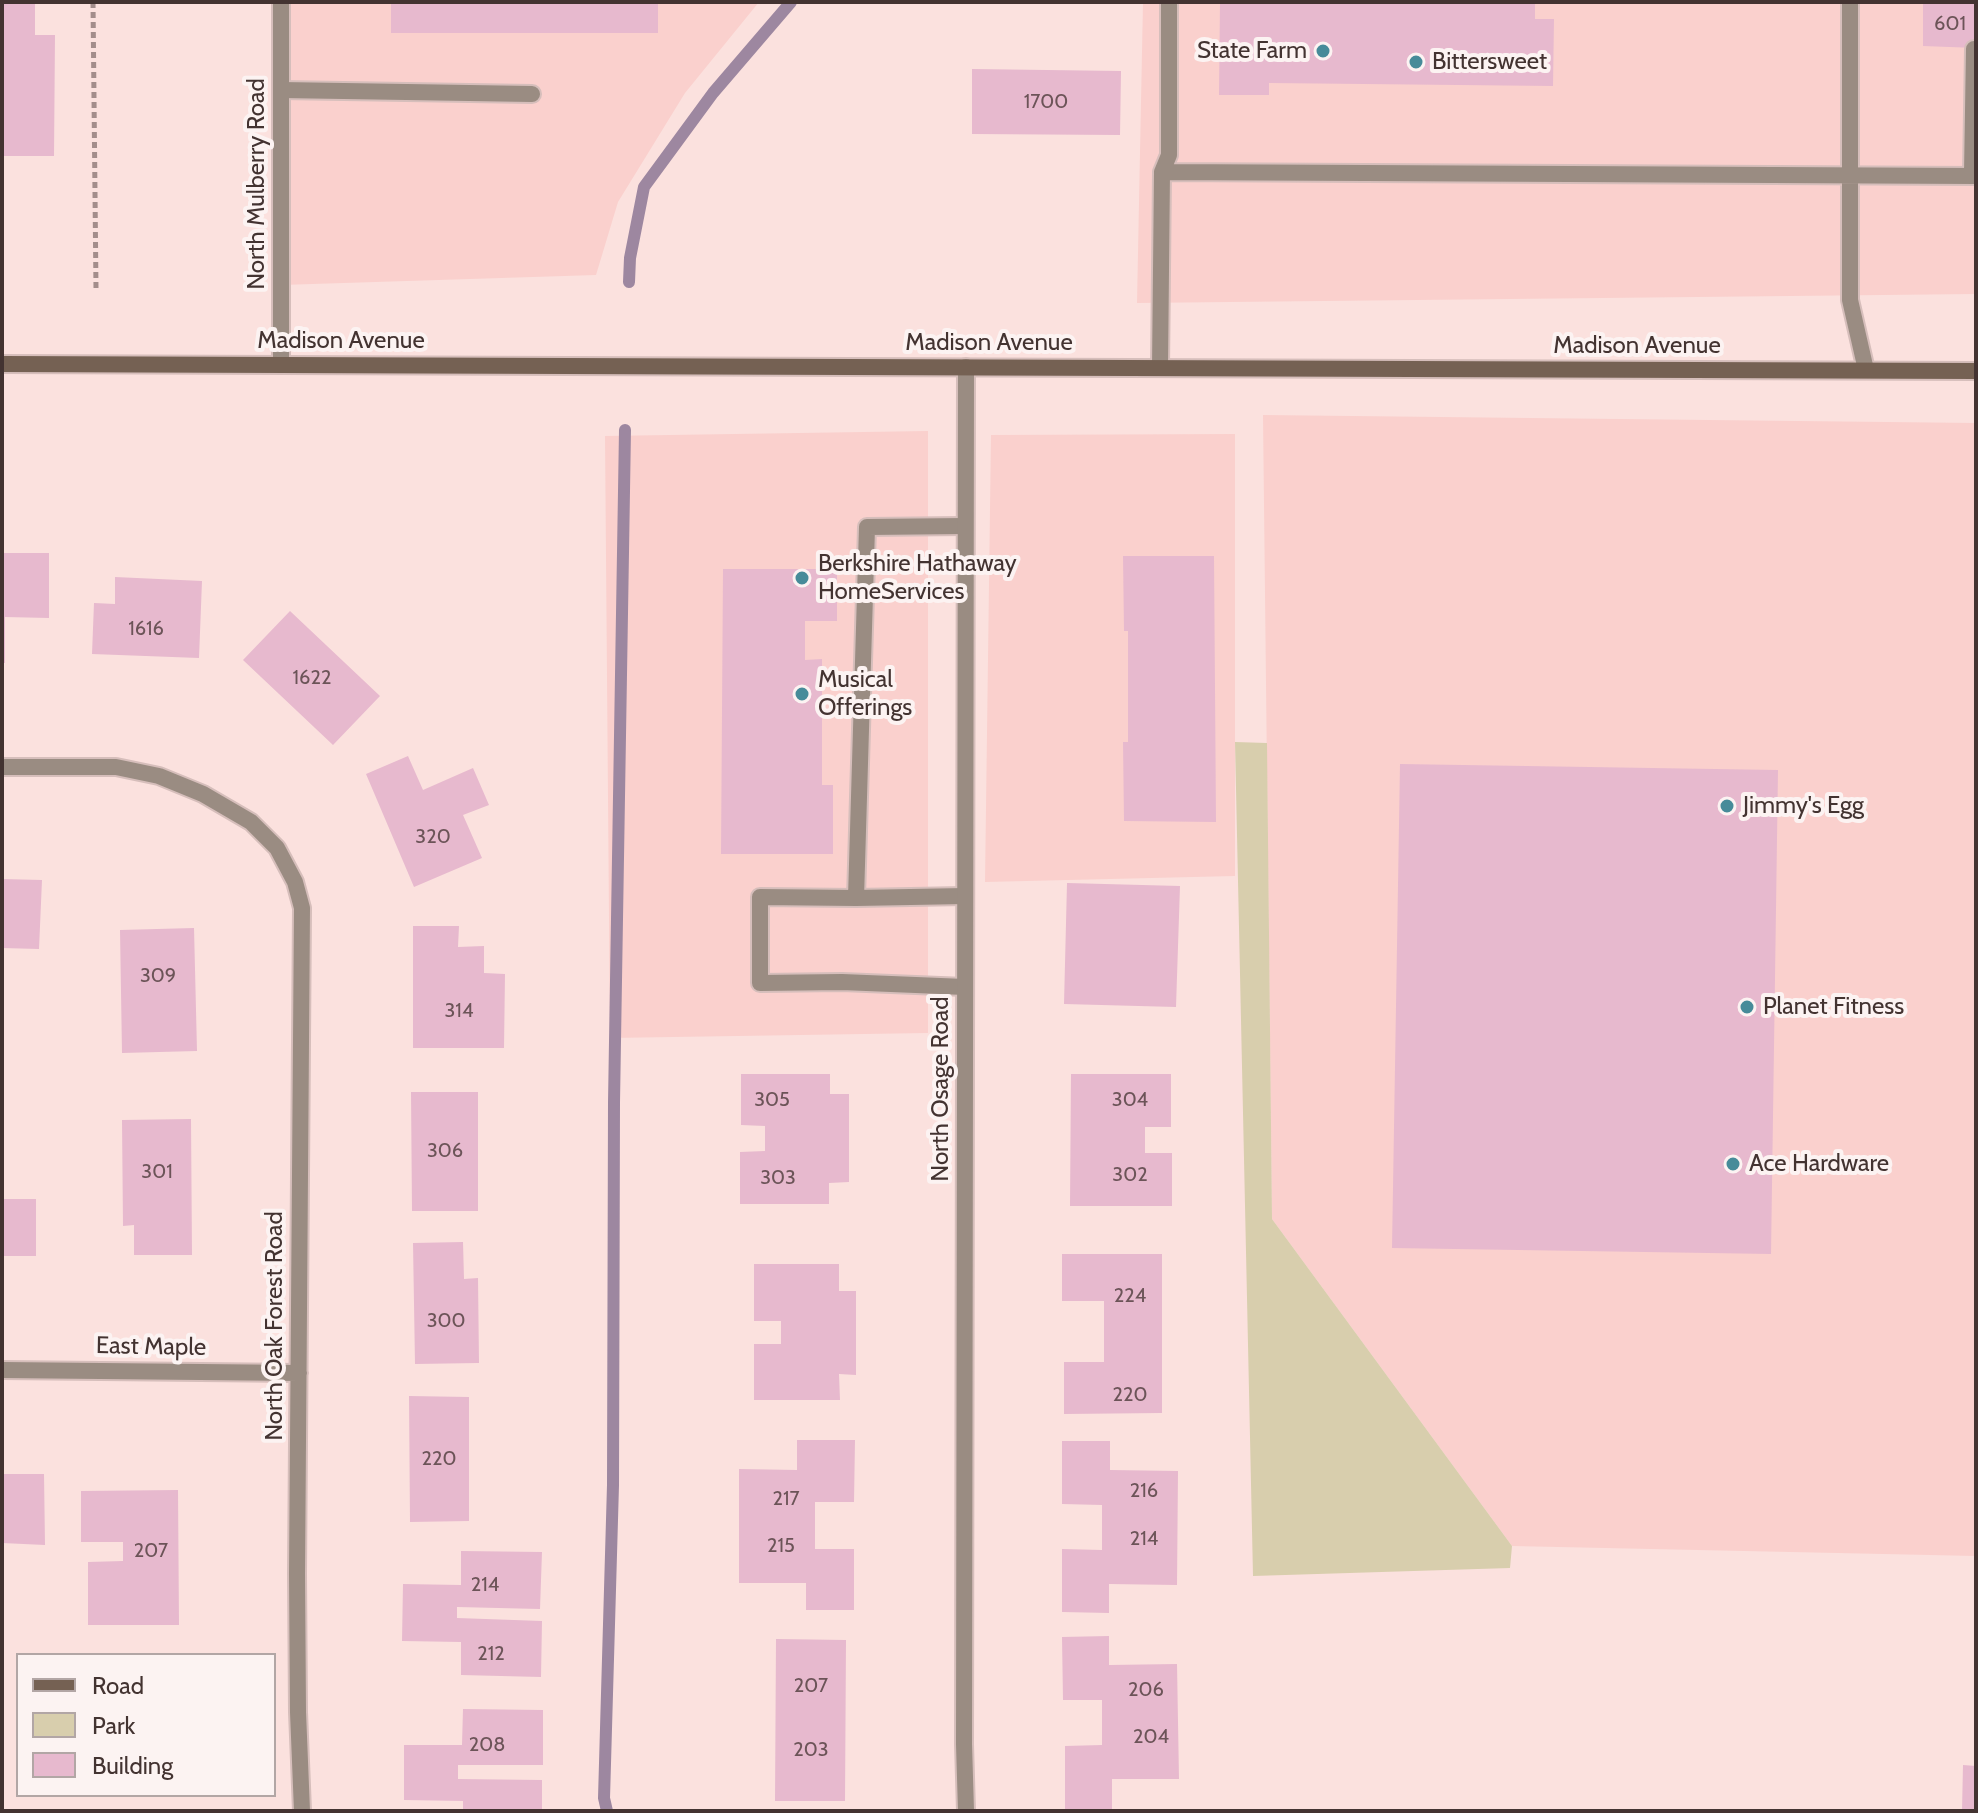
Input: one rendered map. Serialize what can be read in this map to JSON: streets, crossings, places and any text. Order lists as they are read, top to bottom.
{
  "streets": {
    "main road": ["Madison Avenue"],
    "street": [
      "North Mulberry Road",
      "North Osage Road",
      "North Oak Forest Road",
      "East Maple"
    ]
  },
  "crossings": [
    ["North Mulberry Road", "Madison Avenue"],
    ["Madison Avenue", "North Osage Road"],
    ["North Oak Forest Road", "East Maple"]
  ],
  "places": [
    "State Farm",
    "Bittersweet",
    "Berkshire Hathaway HomeServices",
    "Musical Offerings",
    "Jimmy's Egg",
    "Planet Fitness",
    "Ace Hardware"
  ],
  "house_numbers": [
    "601",
    "1700",
    "1616",
    "1622",
    "320",
    "309",
    "314",
    "305",
    "304",
    "306",
    "301",
    "302",
    "303",
    "224",
    "300",
    "220",
    "220",
    "216",
    "217",
    "214",
    "215",
    "207",
    "214",
    "212",
    "207",
    "206",
    "204",
    "208",
    "203"
  ],
  "legend": ["Road", "Park", "Building"]
}
